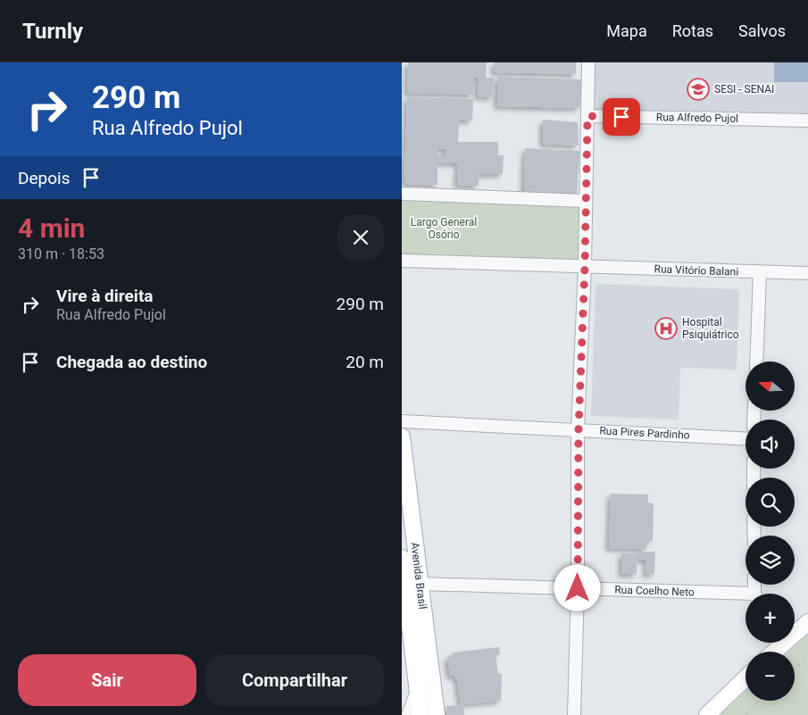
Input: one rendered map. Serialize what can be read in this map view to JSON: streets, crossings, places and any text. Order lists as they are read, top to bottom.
{
  "streets": {
    "main road": ["Avenida Brasil"],
    "street": [
      "Rua Alfredo Pujol",
      "Rua Vitório Balani",
      "Rua Pires Pardinho",
      "Rua Coelho Neto"
    ]
  },
  "crossings": [
    ["Avenida Brasil", "Rua Coelho Neto"]
  ],
  "parks": ["Largo General Osório"],
  "places": {
    "school or university": ["SESI - SENAI"],
    "hospital": ["Hospital Psiquiátrico"]
  },
  "north": "left",
  "page": {
    "header": "Turnly",
    "nav": ["Mapa", "Rotas", "Salvos"],
    "turn": ["290 m", "Rua Alfredo Pujol"],
    "then": "Depois",
    "heading": ["4 min", "310 m · 18:53"],
    "list": [
      {
        "name": "Vire à direita",
        "note": "Rua Alfredo Pujol",
        "value": "290 m"
      },
      {
        "name": "Chegada ao destino",
        "value": "20 m"
      }
    ],
    "map_buttons": ["+", "−"],
    "buttons": ["Sair", "Compartilhar"]
  }
}
